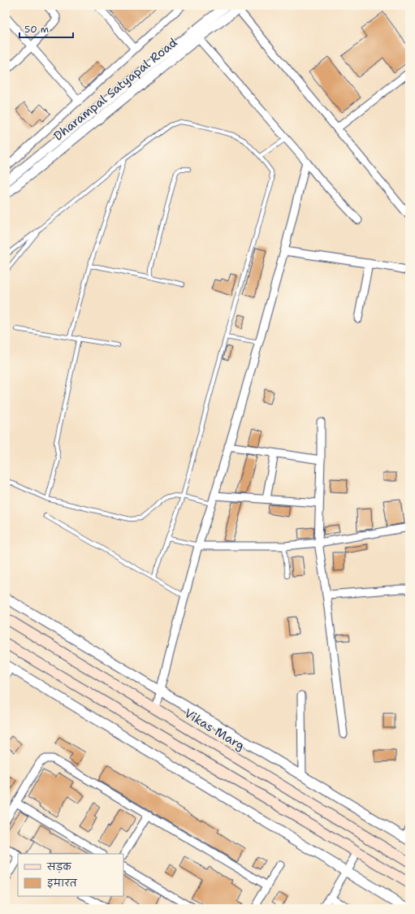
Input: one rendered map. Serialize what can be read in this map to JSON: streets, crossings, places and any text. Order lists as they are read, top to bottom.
{
  "streets": {
    "main road": ["Vikas Marg"],
    "street": ["Dharampal Satyapal Road"]
  },
  "legend": ["सड़क", "इमारत"],
  "scale_bar": "50 m"
}
